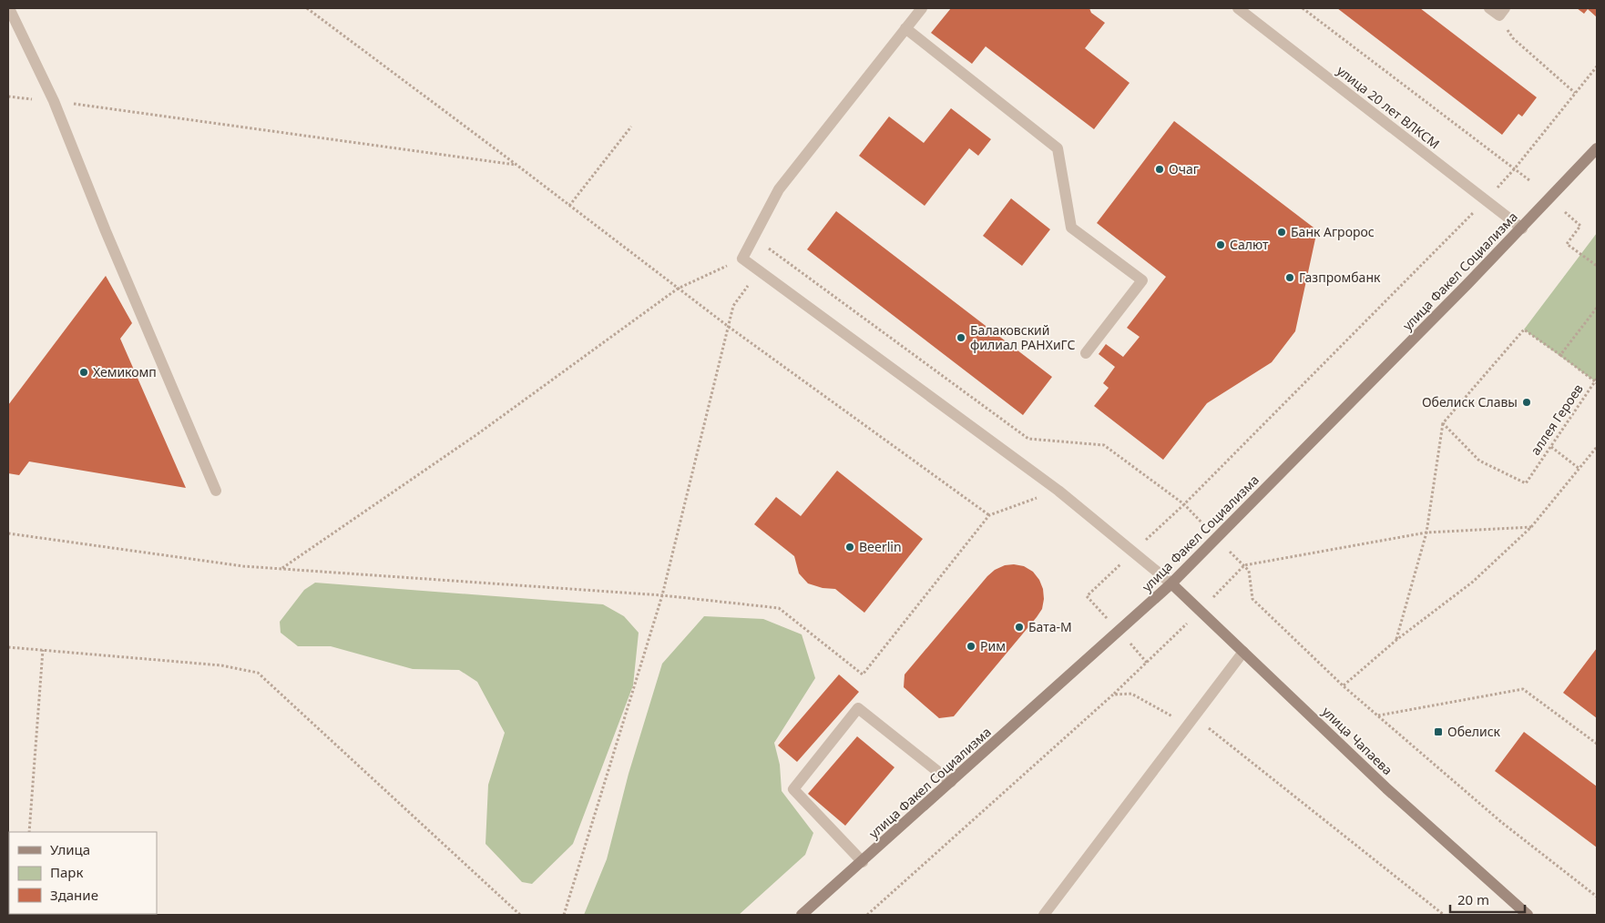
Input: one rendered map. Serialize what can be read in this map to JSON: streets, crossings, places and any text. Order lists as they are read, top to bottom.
{
  "streets": {
    "main road": ["улица Факел Социализма", "улица Чапаева"],
    "street": ["улица 20 лет ВЛКСМ"],
    "path": ["аллея Героев"]
  },
  "crossings": [
    ["улица 20 лет ВЛКСМ", "улица Факел Социализма"],
    ["улица Факел Социализма", "улица Чапаева"]
  ],
  "places": {
    "other": [
      "Очаг",
      "Банк Агророс",
      "Салют",
      "Газпромбанк",
      "Балаковский филиал РАНХиГС",
      "Хемикомп",
      "Обелиск Славы",
      "Beerlin",
      "Бата-М",
      "Рим"
    ],
    "transit": ["Обелиск"]
  },
  "legend": ["Улица", "Парк", "Здание"],
  "scale_bar": "20 m"
}
